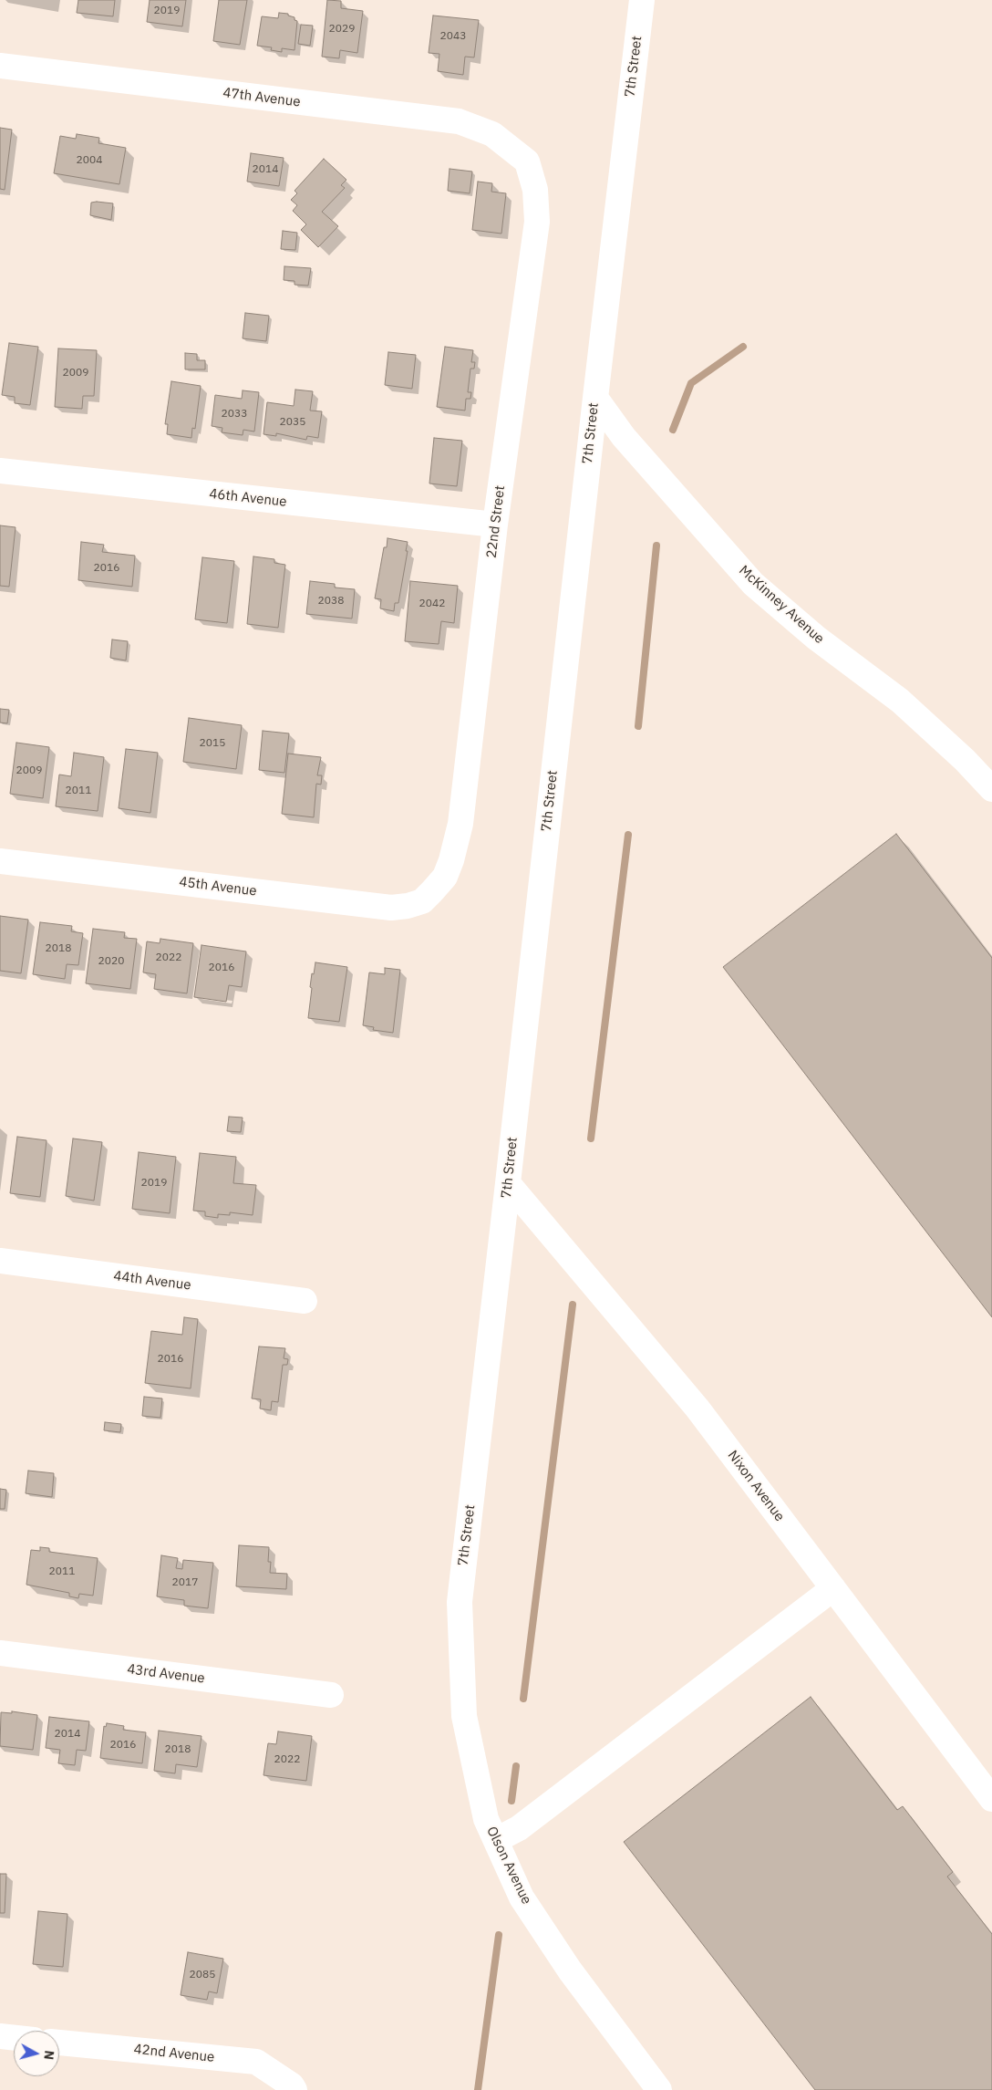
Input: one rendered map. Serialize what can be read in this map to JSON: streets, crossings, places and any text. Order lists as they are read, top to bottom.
{
  "streets": {
    "street": [
      "7th Street",
      "47th Avenue",
      "46th Avenue",
      "22nd Street",
      "McKinney Avenue",
      "45th Avenue",
      "44th Avenue",
      "Nixon Avenue",
      "43rd Avenue",
      "Olson Avenue",
      "42nd Avenue"
    ]
  },
  "crossings": [
    ["7th Street", "McKinney Avenue"],
    ["7th Street", "Nixon Avenue"],
    ["7th Street", "Olson Avenue"],
    ["47th Avenue", "22nd Street"],
    ["46th Avenue", "22nd Street"],
    ["22nd Street", "45th Avenue"]
  ],
  "house_numbers": [
    "2019",
    "2029",
    "2043",
    "2004",
    "2014",
    "2009",
    "2033",
    "2035",
    "2016",
    "2038",
    "2042",
    "2015",
    "2009",
    "2011",
    "2018",
    "2022",
    "2020",
    "2016",
    "2019",
    "2016",
    "2011",
    "2017",
    "2014",
    "2016",
    "2018",
    "2022",
    "2085"
  ],
  "north": "right"
}
